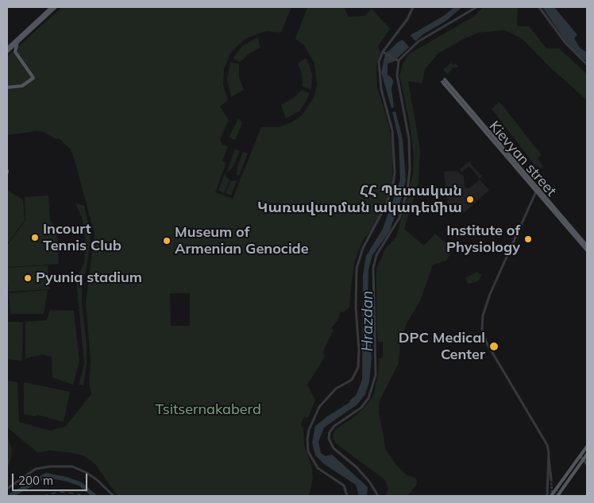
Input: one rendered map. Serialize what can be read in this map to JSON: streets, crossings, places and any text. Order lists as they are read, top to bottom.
{
  "streets": {
    "main road": ["Kievyan street"]
  },
  "water": ["Hrazdan"],
  "parks": ["Tsitsernakaberd"],
  "places": [
    "ՀՀ Պետական Կառավարման ակադեմիա",
    "Incourt Tennis Club",
    "Institute of Physiology",
    "Museum of Armenian Genocide",
    "Pyuniq stadium",
    "DPC Medical Center"
  ],
  "scale_bar": "200 m"
}
